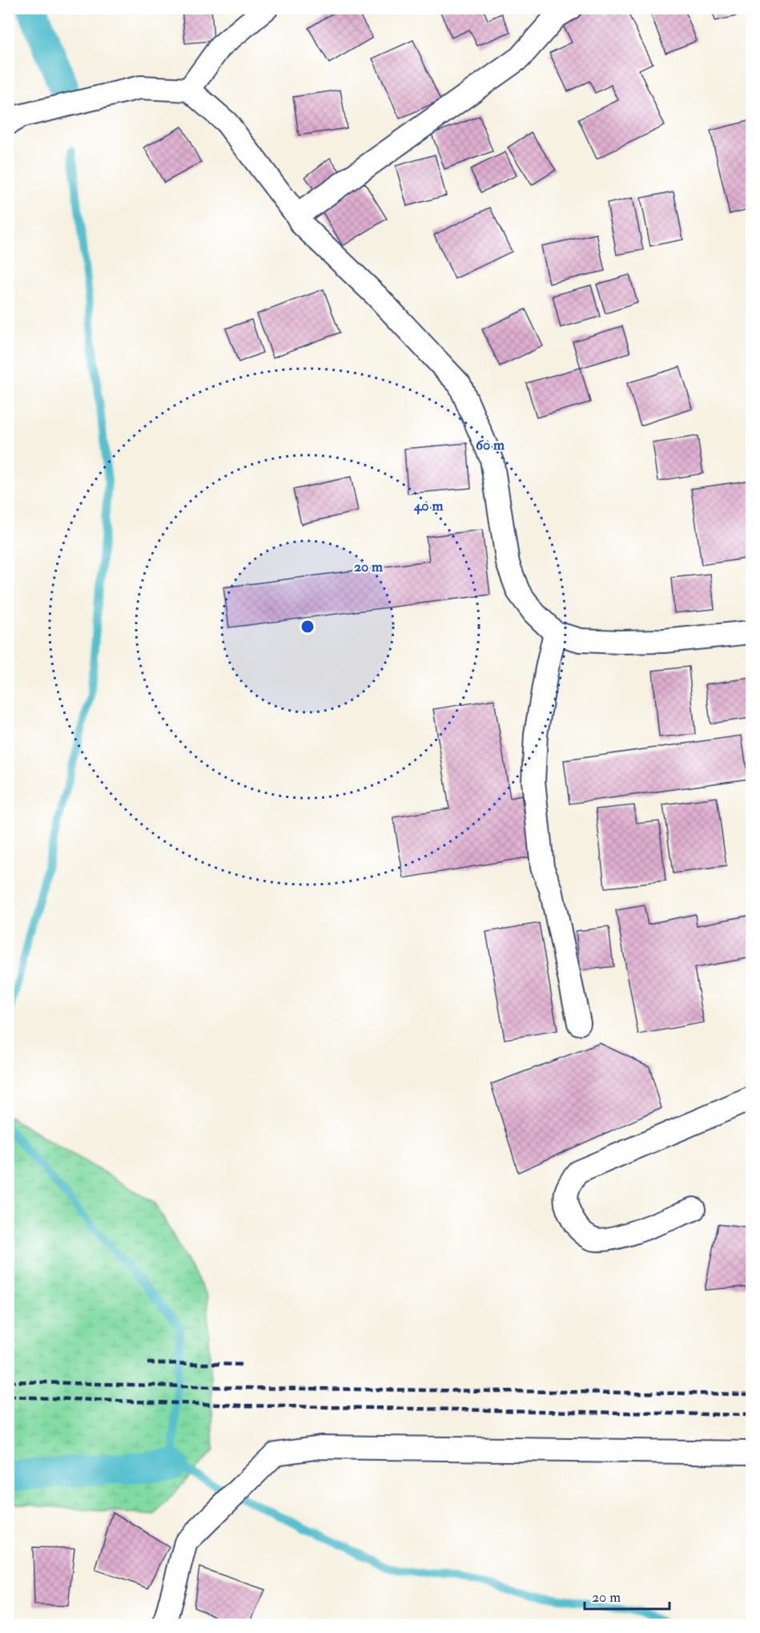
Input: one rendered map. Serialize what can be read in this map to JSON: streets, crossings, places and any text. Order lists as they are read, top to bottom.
{
  "scale_bar": "20 m",
  "rings": ["60 m", "40 m", "20 m"]
}
